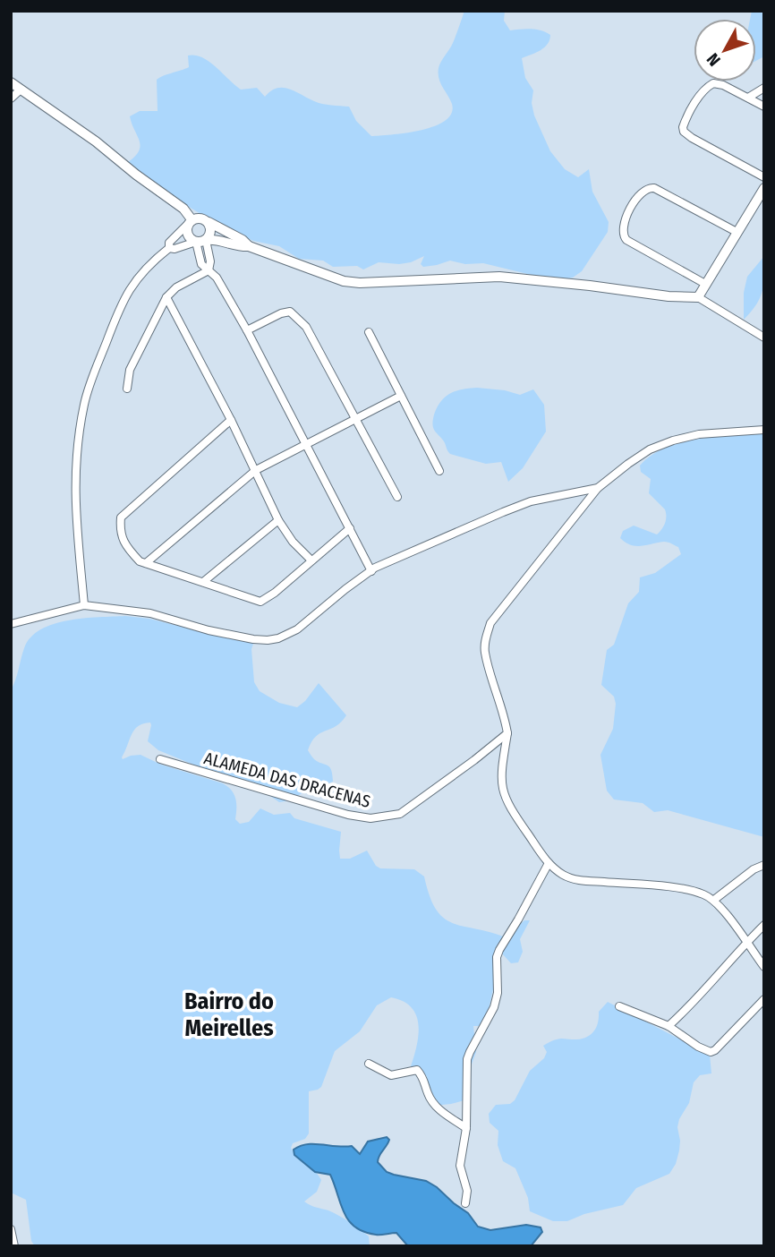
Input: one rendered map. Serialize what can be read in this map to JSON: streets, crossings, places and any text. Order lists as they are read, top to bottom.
{
  "streets": {
    "street": ["ALAMEDA DAS DRACENAS"]
  },
  "districts": ["Bairro do Meirelles"],
  "north": "bottom left"
}
